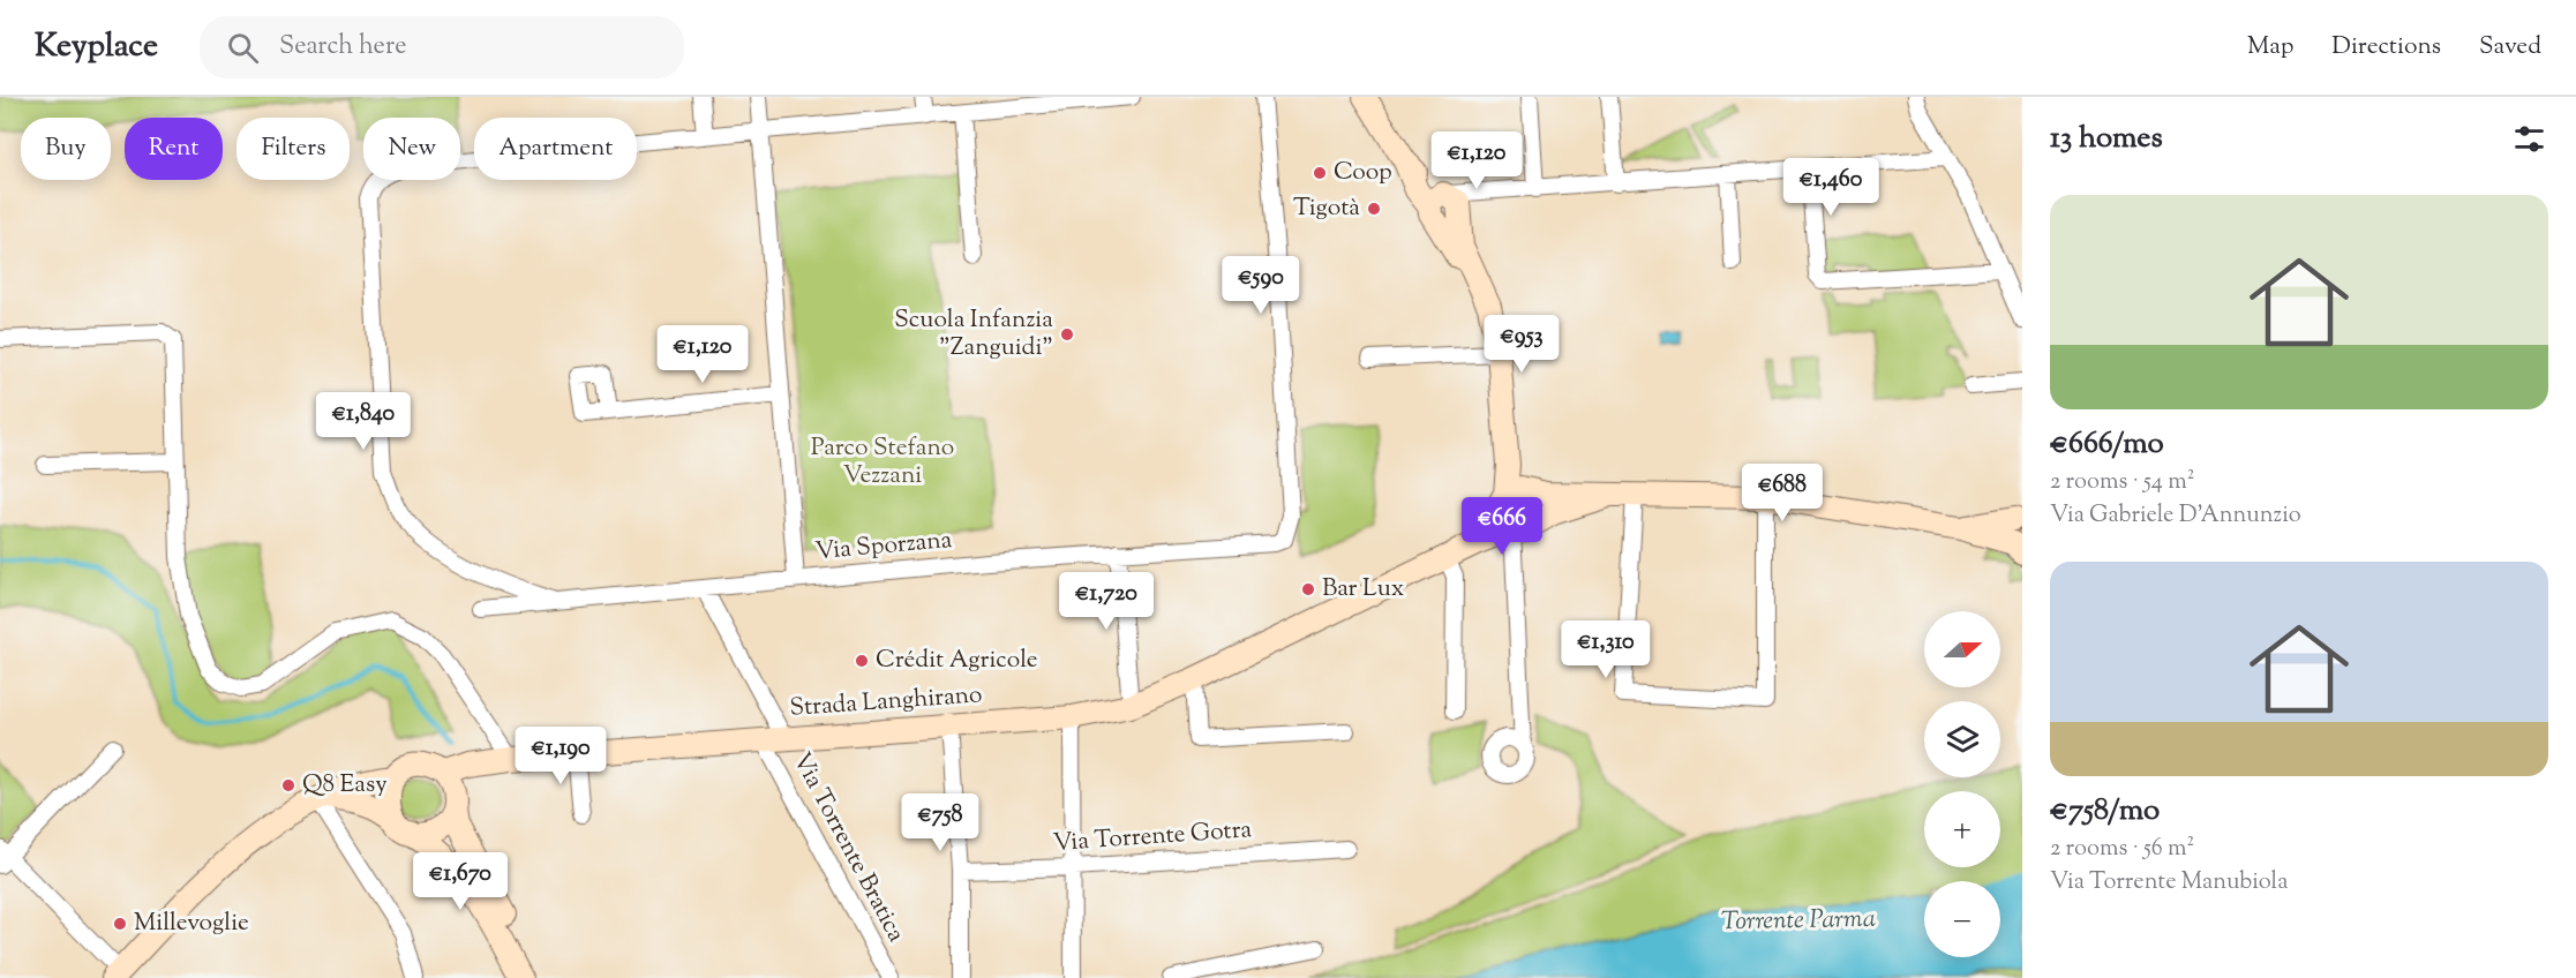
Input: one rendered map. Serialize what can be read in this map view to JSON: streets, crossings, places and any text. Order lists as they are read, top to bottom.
{
  "streets": {
    "street": [
      "Via Sporzana",
      "Strada Langhirano",
      "Via Torrente Gotra",
      "Via Torrente Bratica"
    ]
  },
  "crossings": [
    ["Via Sporzana", "Via Torrente Bratica"],
    ["Strada Langhirano", "Via Torrente Bratica"]
  ],
  "water": ["Torrente Parma"],
  "parks": ["Parco Stefano Vezzani"],
  "places": [
    "Coop",
    "Tigotà",
    "Scuola Infanzia \"Zanguidi\"",
    "Bar Lux",
    "Crédit Agricole",
    "Q8 Easy",
    "Millevoglie"
  ],
  "north": "right",
  "page": {
    "header": "Keyplace",
    "search": "Search here",
    "nav": ["Map", "Directions", "Saved"],
    "heading": "13 homes",
    "chip": [
      "Buy",
      "Rent",
      "Filters",
      "New",
      "Apartment"
    ],
    "price": [
      "€1,120",
      "€1,460",
      "€590",
      "€953",
      "€1,120",
      "€1,840",
      "€688",
      "€666",
      "€1,720",
      "€1,310",
      "€1,190",
      "€758",
      "€1,670"
    ],
    "list": [
      {
        "name": "€666/mo",
        "note": "2 rooms · 54 m² · Via Gabriele D'Annunzio"
      },
      {
        "name": "€758/mo",
        "note": "2 rooms · 56 m² · Via Torrente Manubiola"
      }
    ],
    "map_buttons": ["+", "−"]
  }
}
